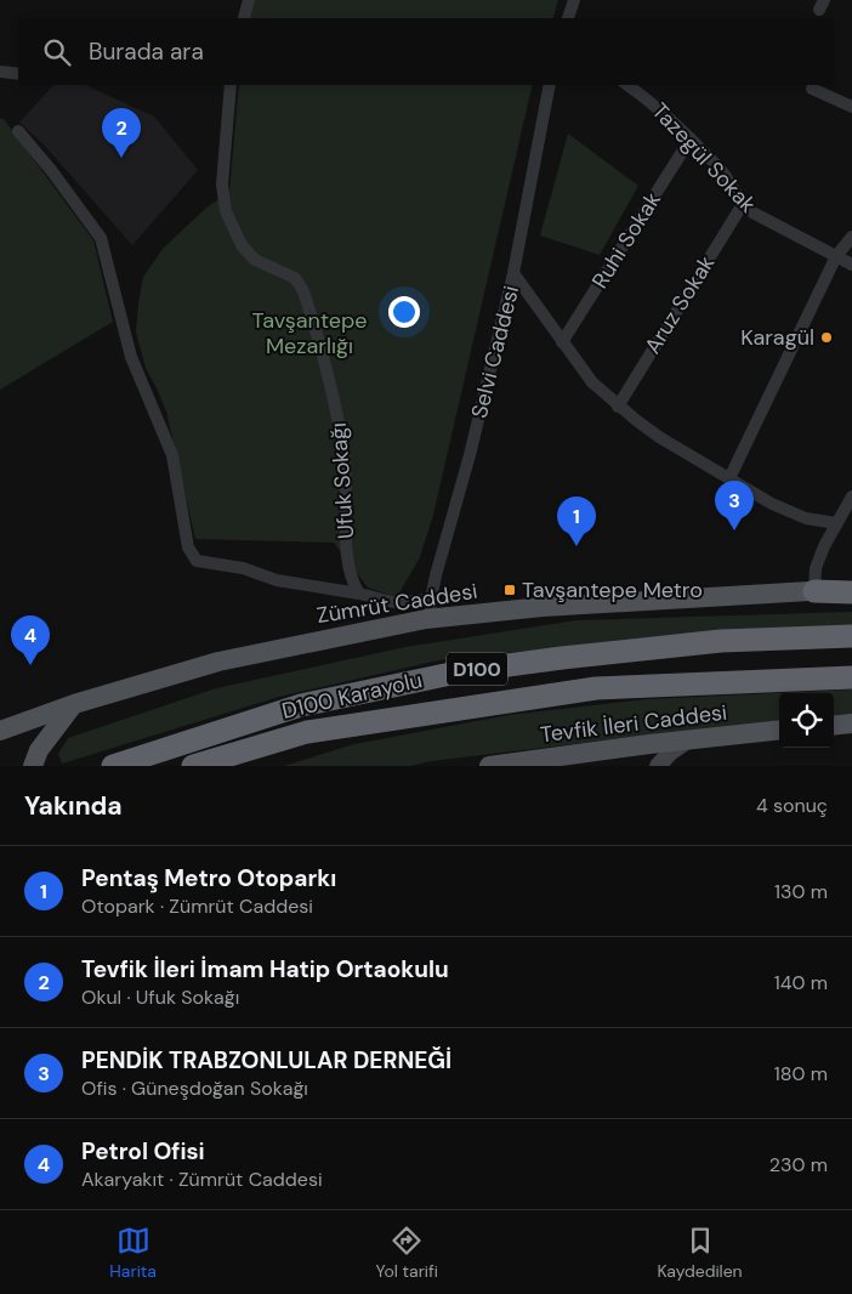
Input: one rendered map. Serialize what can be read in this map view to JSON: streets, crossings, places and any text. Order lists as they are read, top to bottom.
{
  "streets": {
    "highway": ["D100", "D100 Karayolu"],
    "main road": ["Zümrüt Caddesi", "Tevfik İleri Caddesi"],
    "street": [
      "Tazegül Sokak",
      "Ruhi Sokak",
      "Aruz Sokak",
      "Selvi Caddesi",
      "Ufuk Sokağı"
    ]
  },
  "crossings": [
    ["Tazegül Sokak", "Ruhi Sokak"],
    ["Tazegül Sokak", "Aruz Sokak"],
    ["Selvi Caddesi", "Zümrüt Caddesi"]
  ],
  "parks": ["Tavşantepe Mezarlığı"],
  "places": {
    "other": ["Karagül"],
    "transit": ["Tavşantepe Metro"]
  },
  "page": {
    "search": "Burada ara",
    "pins": [
      "2",
      "3",
      "1",
      "4"
    ],
    "heading": ["Yakında", "4 sonuç"],
    "list": [
      {
        "mark": "1",
        "name": "Pentaş Metro Otoparkı",
        "note": "Otopark · Zümrüt Caddesi",
        "value": "130 m"
      },
      {
        "mark": "2",
        "name": "Tevfik İleri İmam Hatip Ortaokulu",
        "note": "Okul · Ufuk Sokağı",
        "value": "140 m"
      },
      {
        "mark": "3",
        "name": "PENDİK TRABZONLULAR DERNEĞİ",
        "note": "Ofis · Güneşdoğan Sokağı",
        "value": "180 m"
      },
      {
        "mark": "4",
        "name": "Petrol Ofisi",
        "note": "Akaryakıt · Zümrüt Caddesi",
        "value": "230 m"
      }
    ],
    "nav": ["Harita", "Yol tarifi", "Kaydedilen"]
  }
}
